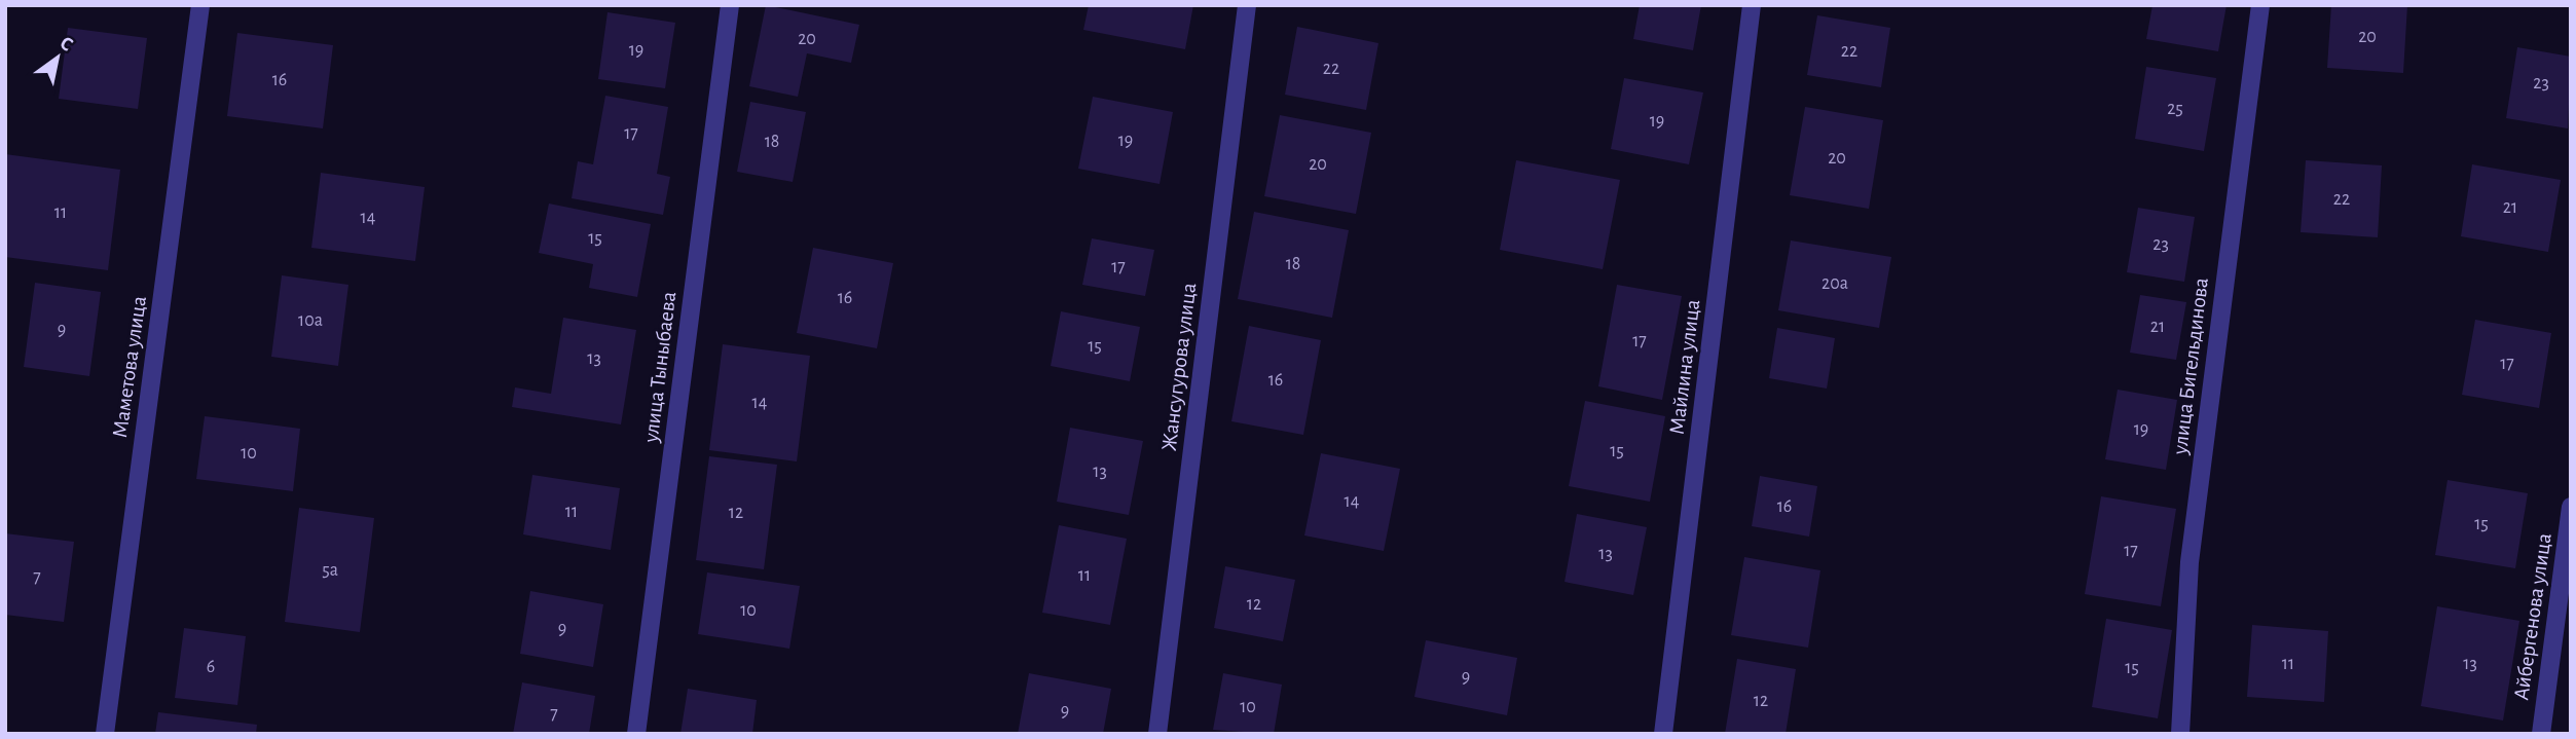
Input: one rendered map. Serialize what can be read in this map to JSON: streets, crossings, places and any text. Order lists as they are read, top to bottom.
{
  "streets": {
    "street": [
      "улица Бигельдинова",
      "Маметова улица",
      "улица Тыныбаева",
      "Жансугурова улица",
      "Майлина улица",
      "Айбергенова улица"
    ]
  },
  "house_numbers": [
    "20",
    "20",
    "19",
    "22",
    "22",
    "16",
    "23",
    "25",
    "19",
    "17",
    "19",
    "18",
    "20",
    "20",
    "22",
    "21",
    "11",
    "14",
    "15",
    "23",
    "18",
    "17",
    "20а",
    "16",
    "10а",
    "21",
    "9",
    "17",
    "15",
    "13",
    "17",
    "16",
    "14",
    "19",
    "15",
    "10",
    "13",
    "14",
    "16",
    "11",
    "12",
    "15",
    "17",
    "13",
    "5а",
    "11",
    "7",
    "12",
    "10",
    "9",
    "11",
    "13",
    "6",
    "15",
    "9",
    "12",
    "10",
    "9",
    "7"
  ],
  "north": "top right"
}
